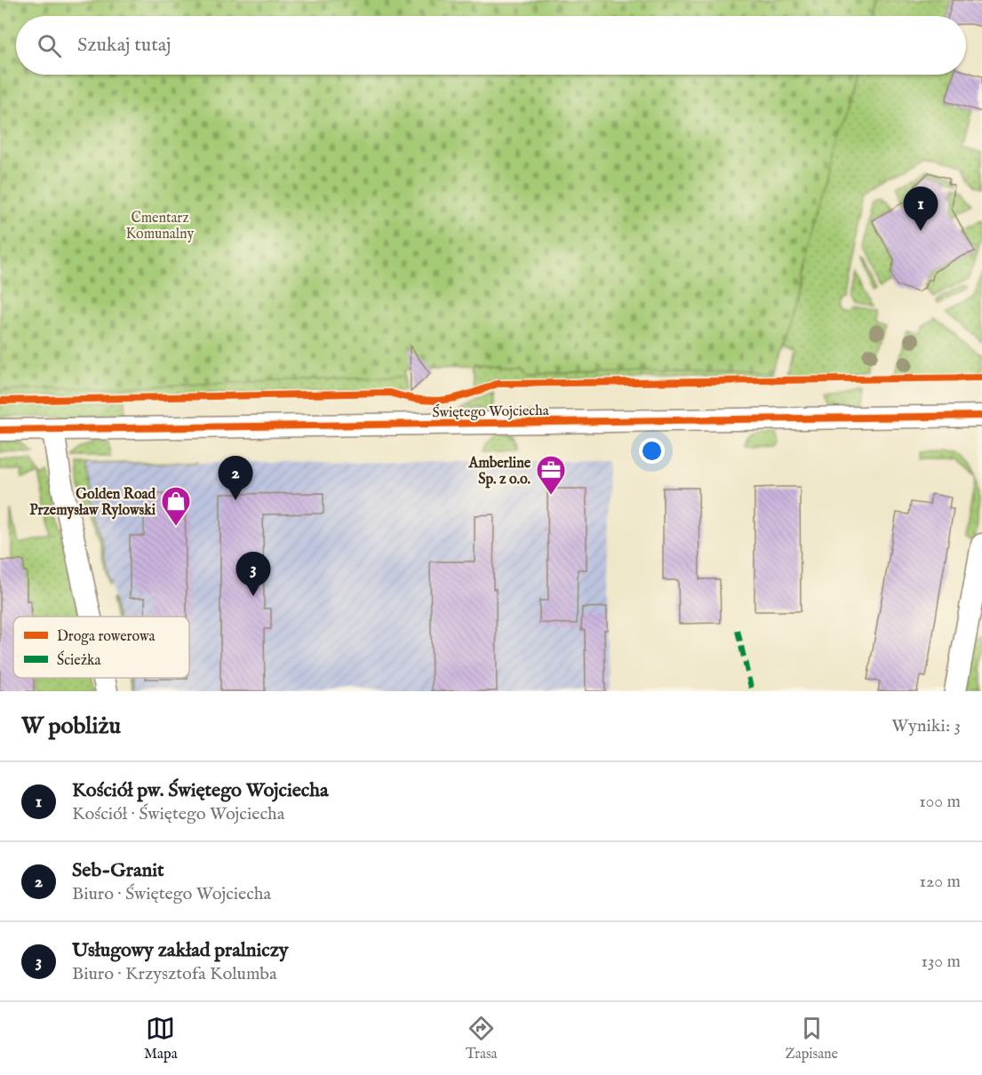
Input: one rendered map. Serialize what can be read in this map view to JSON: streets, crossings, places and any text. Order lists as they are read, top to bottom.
{
  "streets": {
    "street": ["Świętego Wojciecha"]
  },
  "parks": ["Cmentarz Komunalny"],
  "places": {
    "office": ["Amberline Sp. z o.o."],
    "shop": ["Golden Road Przemysław Rylowski"]
  },
  "legend": ["Droga rowerowa", "Ścieżka"],
  "page": {
    "search": "Szukaj tutaj",
    "pins": ["1", "2", "3"],
    "heading": ["W pobliżu", "Wyniki: 3"],
    "list": [
      {
        "mark": "1",
        "name": "Kościół pw. Świętego Wojciecha",
        "note": "Kościół · Świętego Wojciecha",
        "value": "100 m"
      },
      {
        "mark": "2",
        "name": "Seb-Granit",
        "note": "Biuro · Świętego Wojciecha",
        "value": "120 m"
      },
      {
        "mark": "3",
        "name": "Usługowy zakład pralniczy",
        "note": "Biuro · Krzysztofa Kolumba",
        "value": "130 m"
      }
    ],
    "nav": ["Mapa", "Trasa", "Zapisane"]
  }
}
